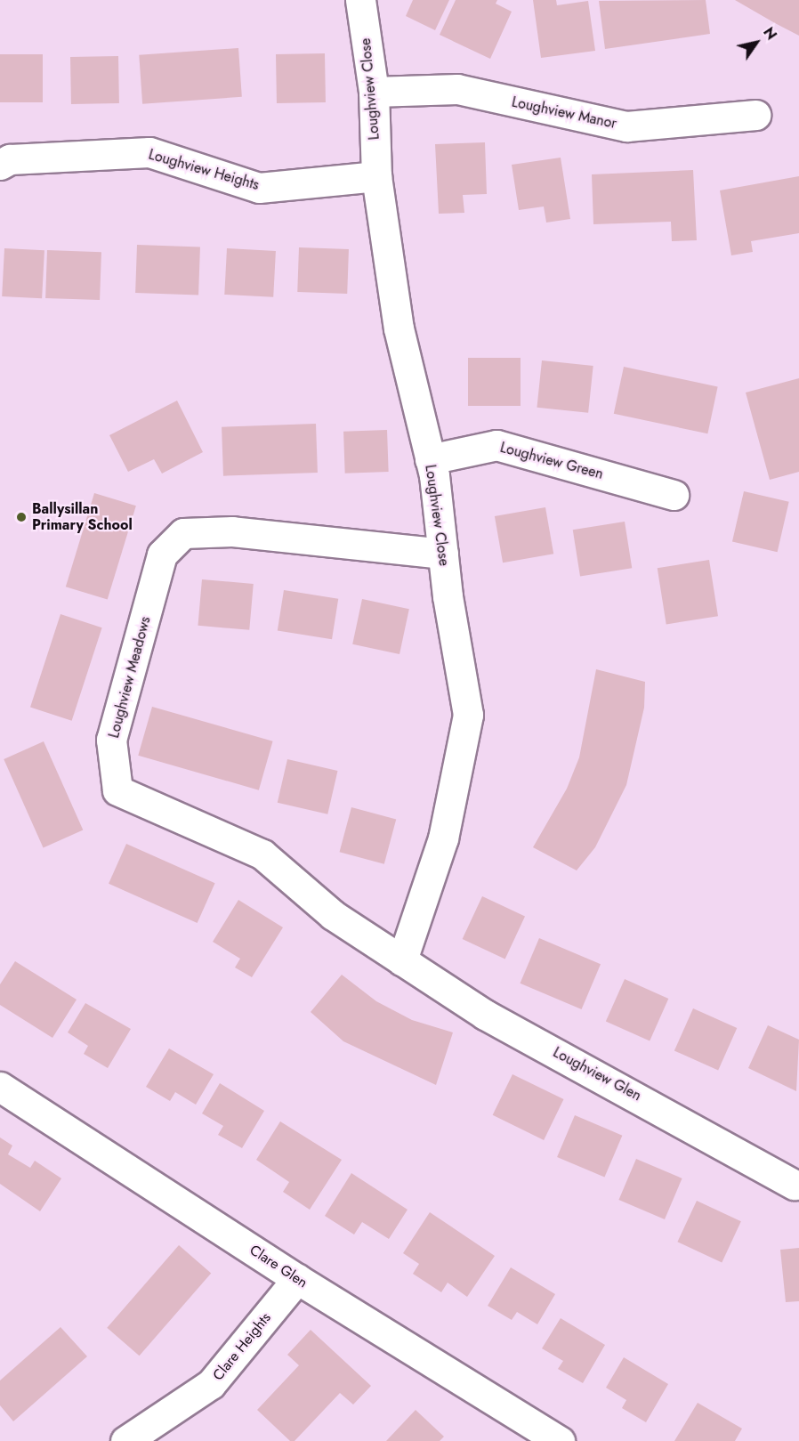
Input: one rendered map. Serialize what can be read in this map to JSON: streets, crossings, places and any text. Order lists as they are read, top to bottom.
{
  "streets": {
    "street": [
      "Loughview Close",
      "Loughview Manor",
      "Loughview Heights",
      "Loughview Green",
      "Loughview Meadows",
      "Loughview Glen",
      "Clare Glen",
      "Clare Heights"
    ]
  },
  "crossings": [
    ["Loughview Close", "Loughview Manor"],
    ["Loughview Close", "Loughview Heights"],
    ["Loughview Close", "Loughview Green"],
    ["Loughview Close", "Loughview Meadows"],
    ["Loughview Close", "Loughview Glen"],
    ["Loughview Meadows", "Loughview Glen"],
    ["Clare Glen", "Clare Heights"]
  ],
  "places": ["Ballysillan Primary School"],
  "north": "top right"
}
